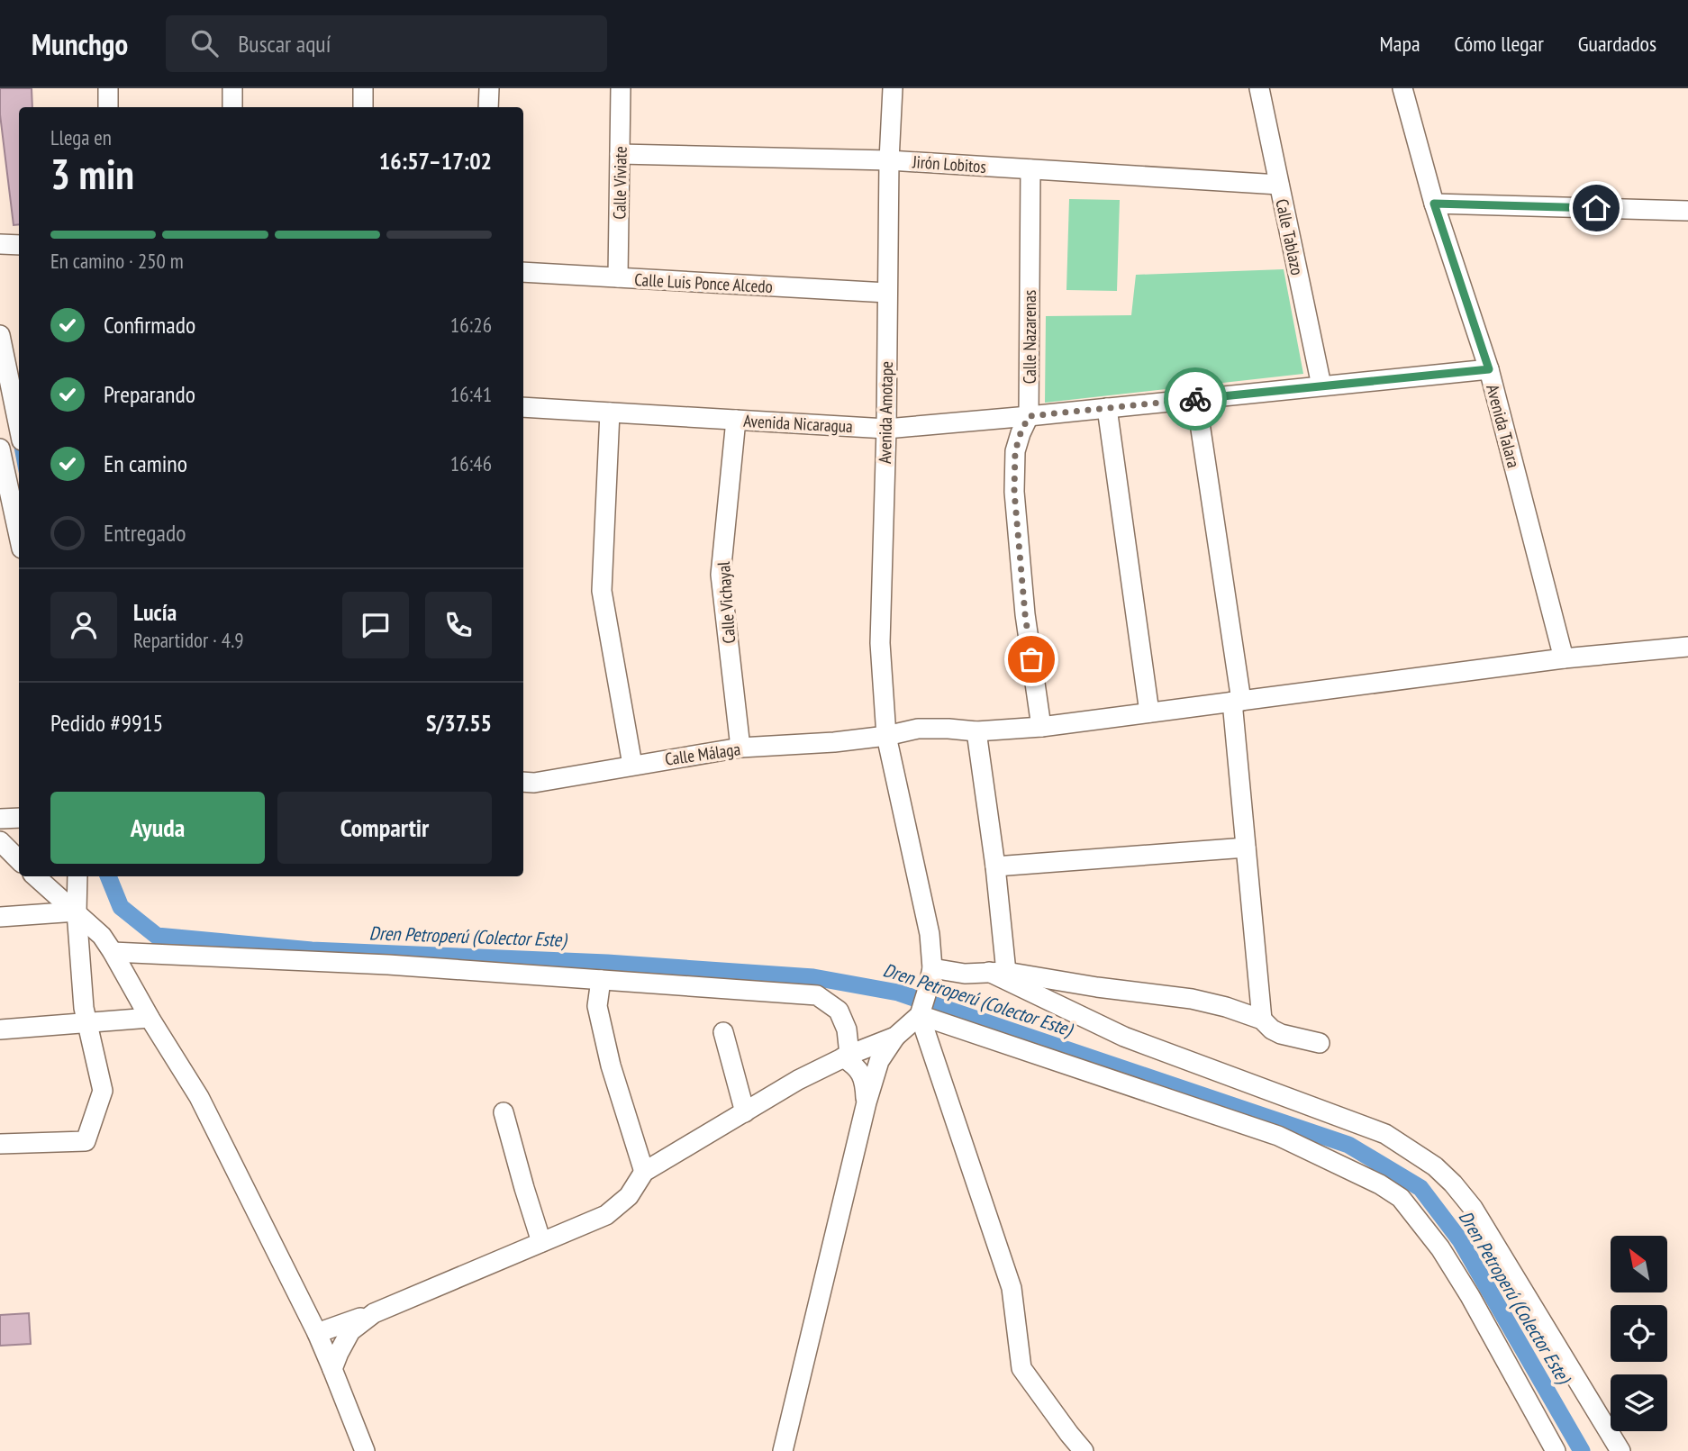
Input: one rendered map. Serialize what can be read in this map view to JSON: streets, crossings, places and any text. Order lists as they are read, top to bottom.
{
  "streets": {
    "street": [
      "Jirón Lobitos",
      "Calle Viviate",
      "Calle Tablazo",
      "Calle Luis Ponce Alcedo",
      "Calle Nazarenas",
      "Avenida Amotape",
      "Avenida Nicaragua",
      "Avenida Talara",
      "Calle Vichayal",
      "Calle Málaga"
    ]
  },
  "crossings": [
    ["Jirón Lobitos", "Calle Viviate"],
    ["Jirón Lobitos", "Calle Tablazo"],
    ["Jirón Lobitos", "Calle Nazarenas"],
    ["Jirón Lobitos", "Avenida Amotape"],
    ["Calle Viviate", "Calle Luis Ponce Alcedo"],
    ["Calle Tablazo", "Avenida Nicaragua"],
    ["Calle Luis Ponce Alcedo", "Avenida Amotape"],
    ["Calle Nazarenas", "Avenida Nicaragua"],
    ["Calle Nazarenas", "Calle Málaga"],
    ["Avenida Amotape", "Avenida Nicaragua"],
    ["Avenida Amotape", "Calle Málaga"],
    ["Avenida Nicaragua", "Avenida Talara"],
    ["Avenida Nicaragua", "Calle Vichayal"],
    ["Avenida Talara", "Calle Málaga"],
    ["Calle Vichayal", "Calle Málaga"]
  ],
  "water": ["Dren Petroperú (Colector Este)"],
  "north": "top left",
  "page": {
    "header": "Munchgo",
    "search": "Buscar aquí",
    "nav": ["Mapa", "Cómo llegar", "Guardados"],
    "heading": ["3 min", "Llega en", "16:57–17:02"],
    "panel": [
      "Lucía",
      "Repartidor · 4.9",
      "Pedido #9915",
      "S/37.55"
    ],
    "bar": "En camino · 250 m",
    "list": [
      ["Confirmado", "16:26"],
      ["Preparando", "16:41"],
      ["En camino", "16:46"],
      "Entregado"
    ],
    "buttons": ["Ayuda", "Compartir"]
  }
}
